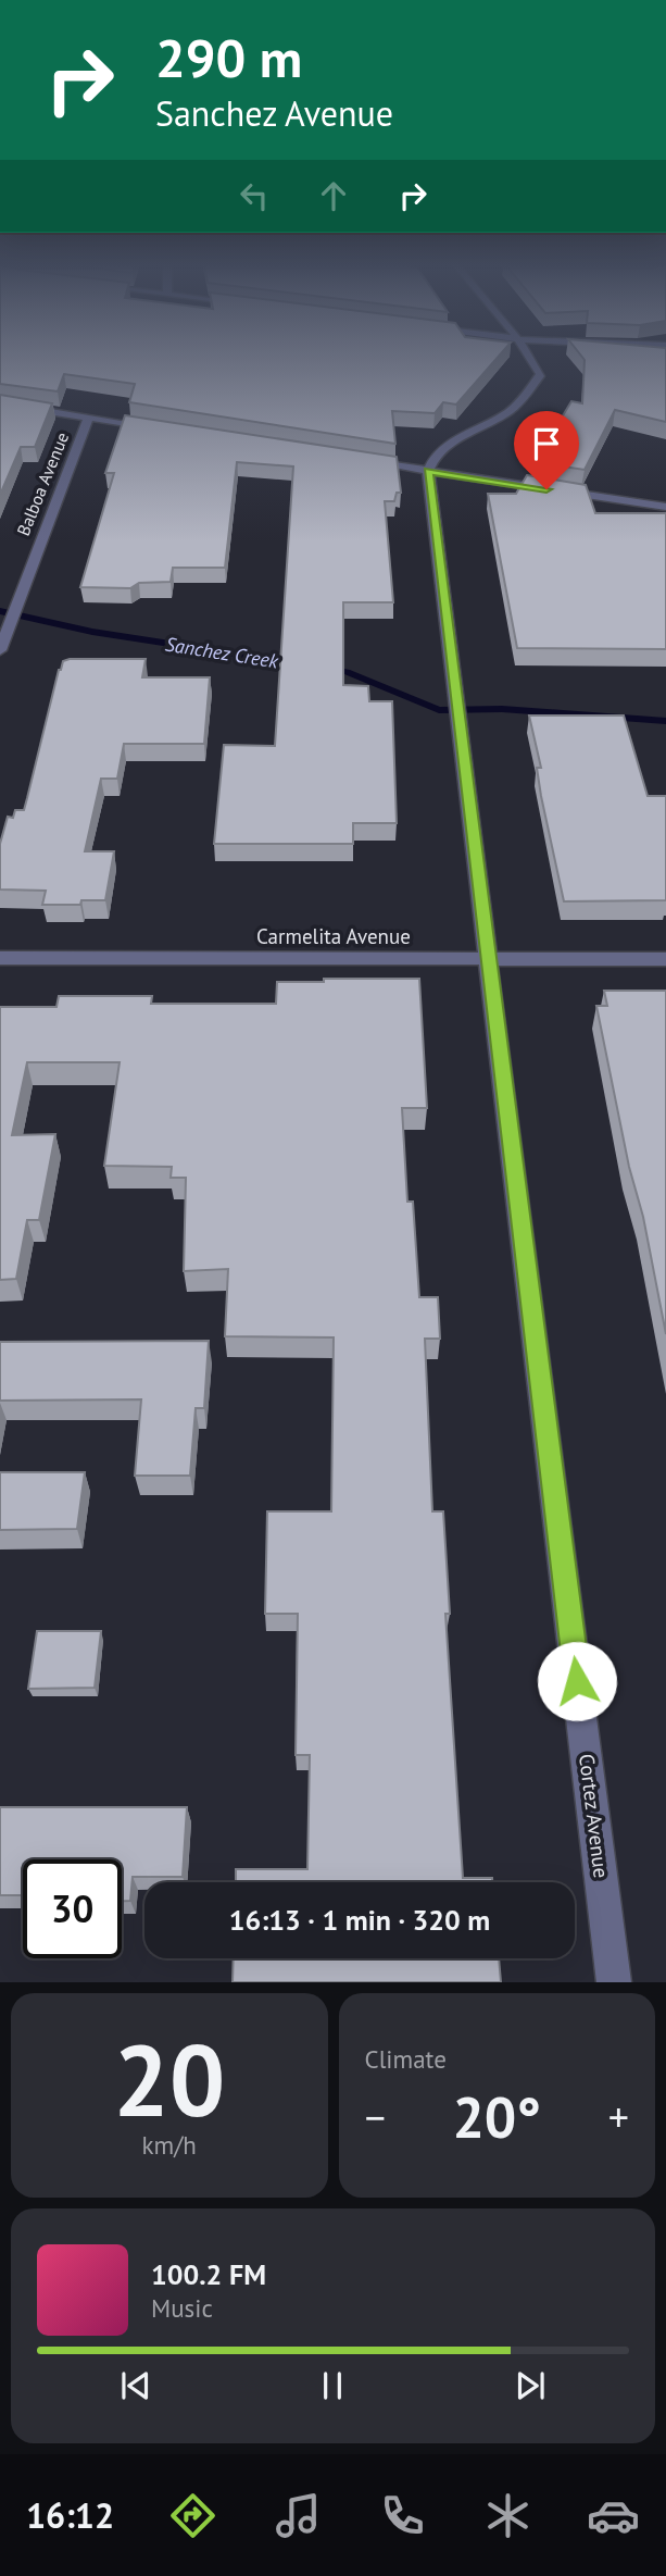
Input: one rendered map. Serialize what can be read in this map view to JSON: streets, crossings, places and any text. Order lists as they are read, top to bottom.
{
  "streets": {
    "street": ["Balboa Avenue", "Carmelita Avenue", "Cortez Avenue"]
  },
  "crossings": [
    ["Carmelita Avenue", "Cortez Avenue"]
  ],
  "water": ["Sanchez Creek"],
  "page": {
    "turn": ["290 m", "Sanchez Avenue"],
    "limit": "30",
    "trip": "16:13 · 1 min · 320 m",
    "tile": [
      ["20", "km/h"],
      "Climate"
    ],
    "heat": ["−", "20°", "+"],
    "song": ["100.2 FM", "Music"],
    "tabs": "16:12"
  }
}
